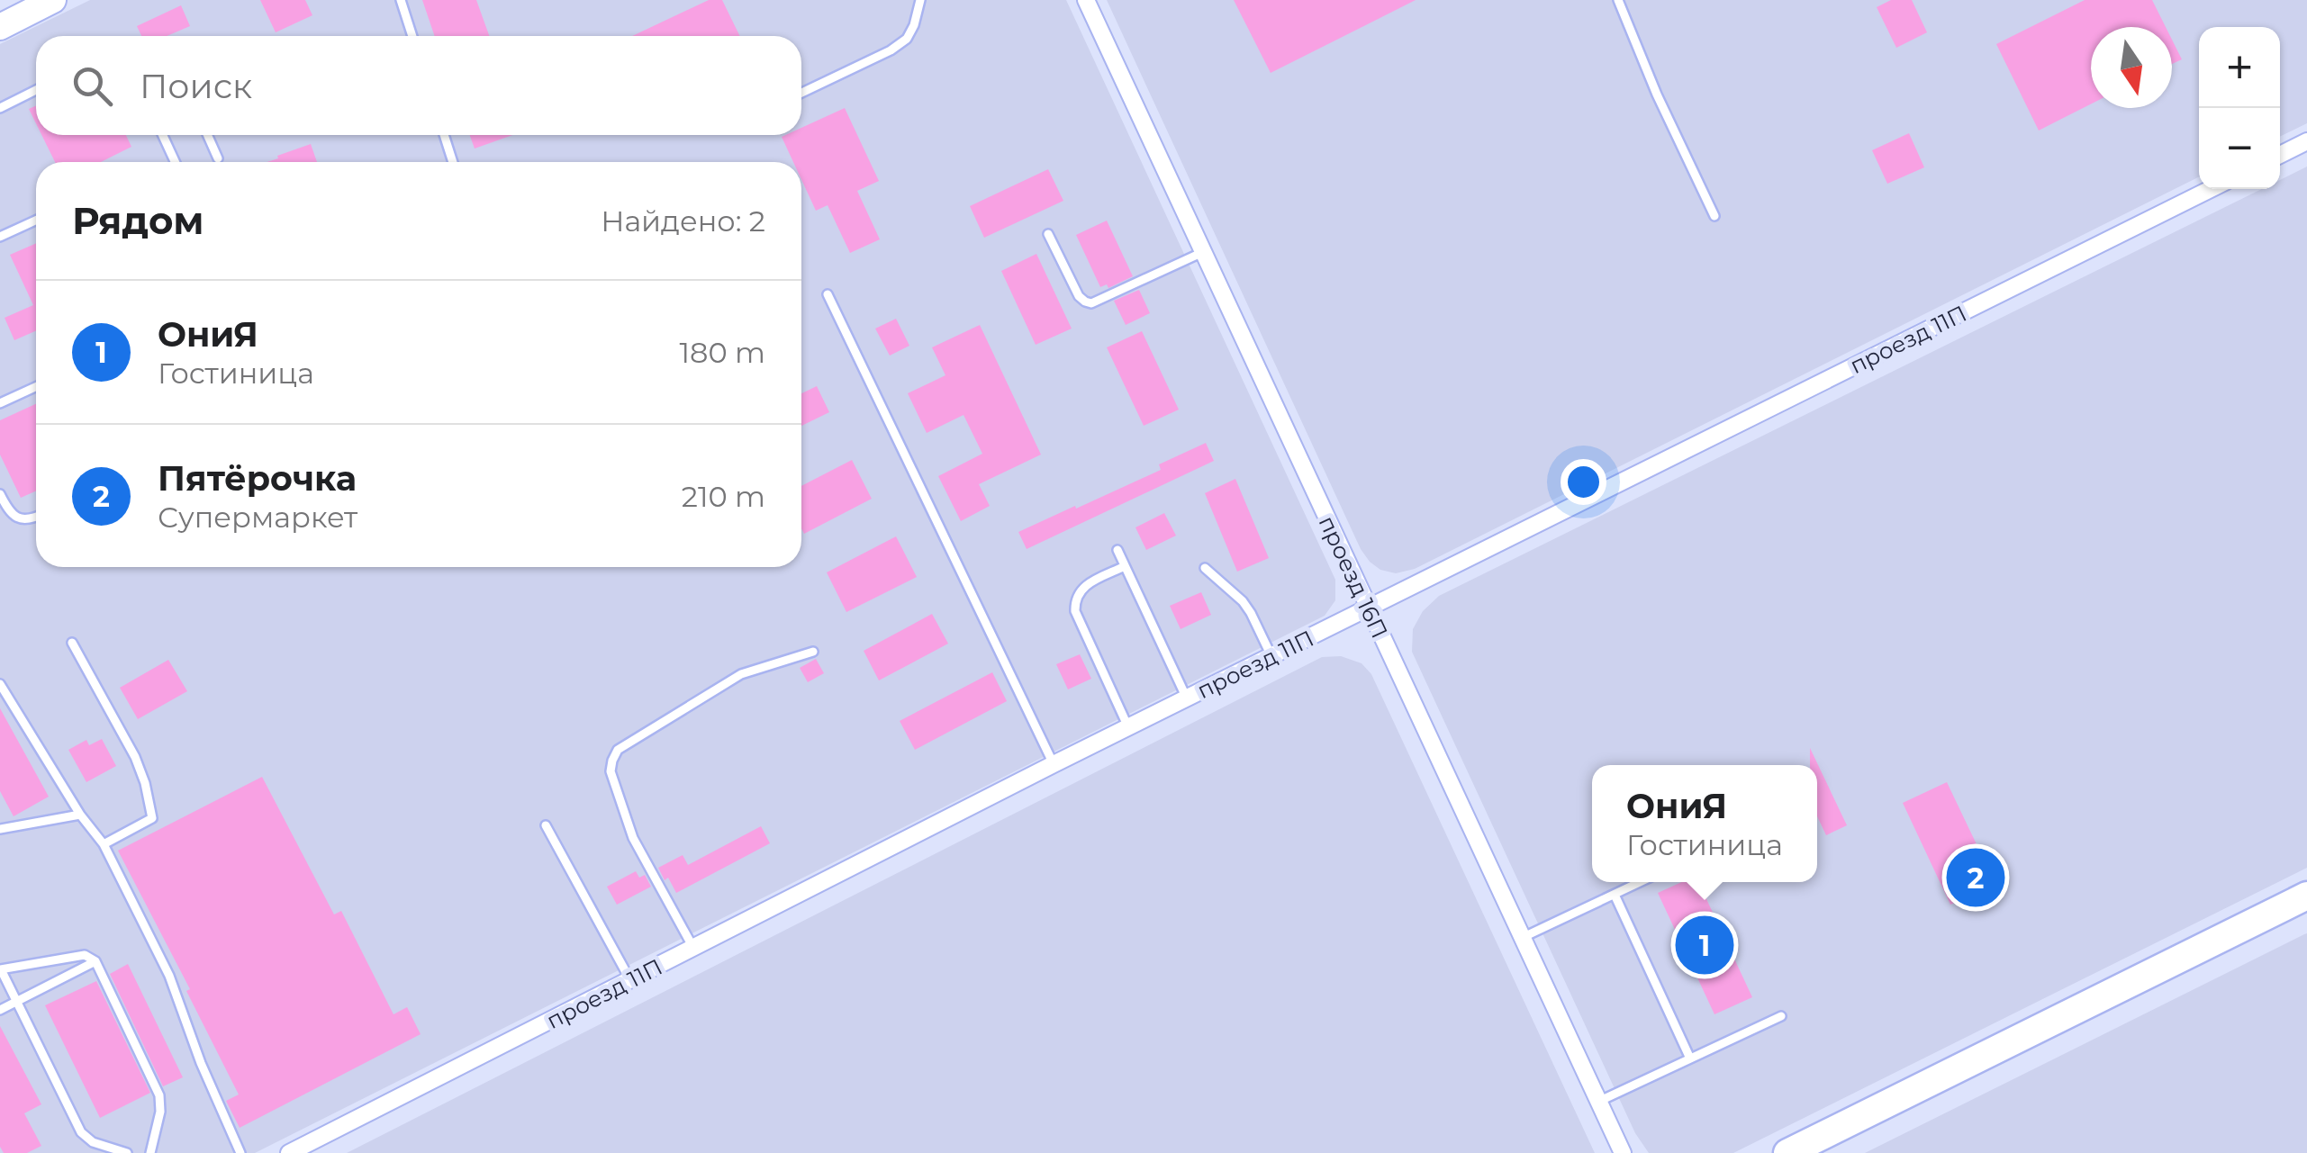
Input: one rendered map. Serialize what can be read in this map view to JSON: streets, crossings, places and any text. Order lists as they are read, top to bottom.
{
  "streets": {
    "street": ["проезд 11П", "проезд 16П"]
  },
  "crossings": [
    ["проезд 11П", "проезд 16П"]
  ],
  "north": "bottom",
  "page": {
    "map_buttons": ["+", "−"],
    "search": "Поиск",
    "heading": ["Рядом", "Найдено: 2"],
    "list": [
      {
        "mark": "1",
        "name": "ОниЯ",
        "note": "Гостиница",
        "value": "180 m"
      },
      {
        "mark": "2",
        "name": "Пятёрочка",
        "note": "Супермаркет",
        "value": "210 m"
      }
    ],
    "popup": ["ОниЯ", "Гостиница"],
    "pins": ["2", "1"]
  }
}
